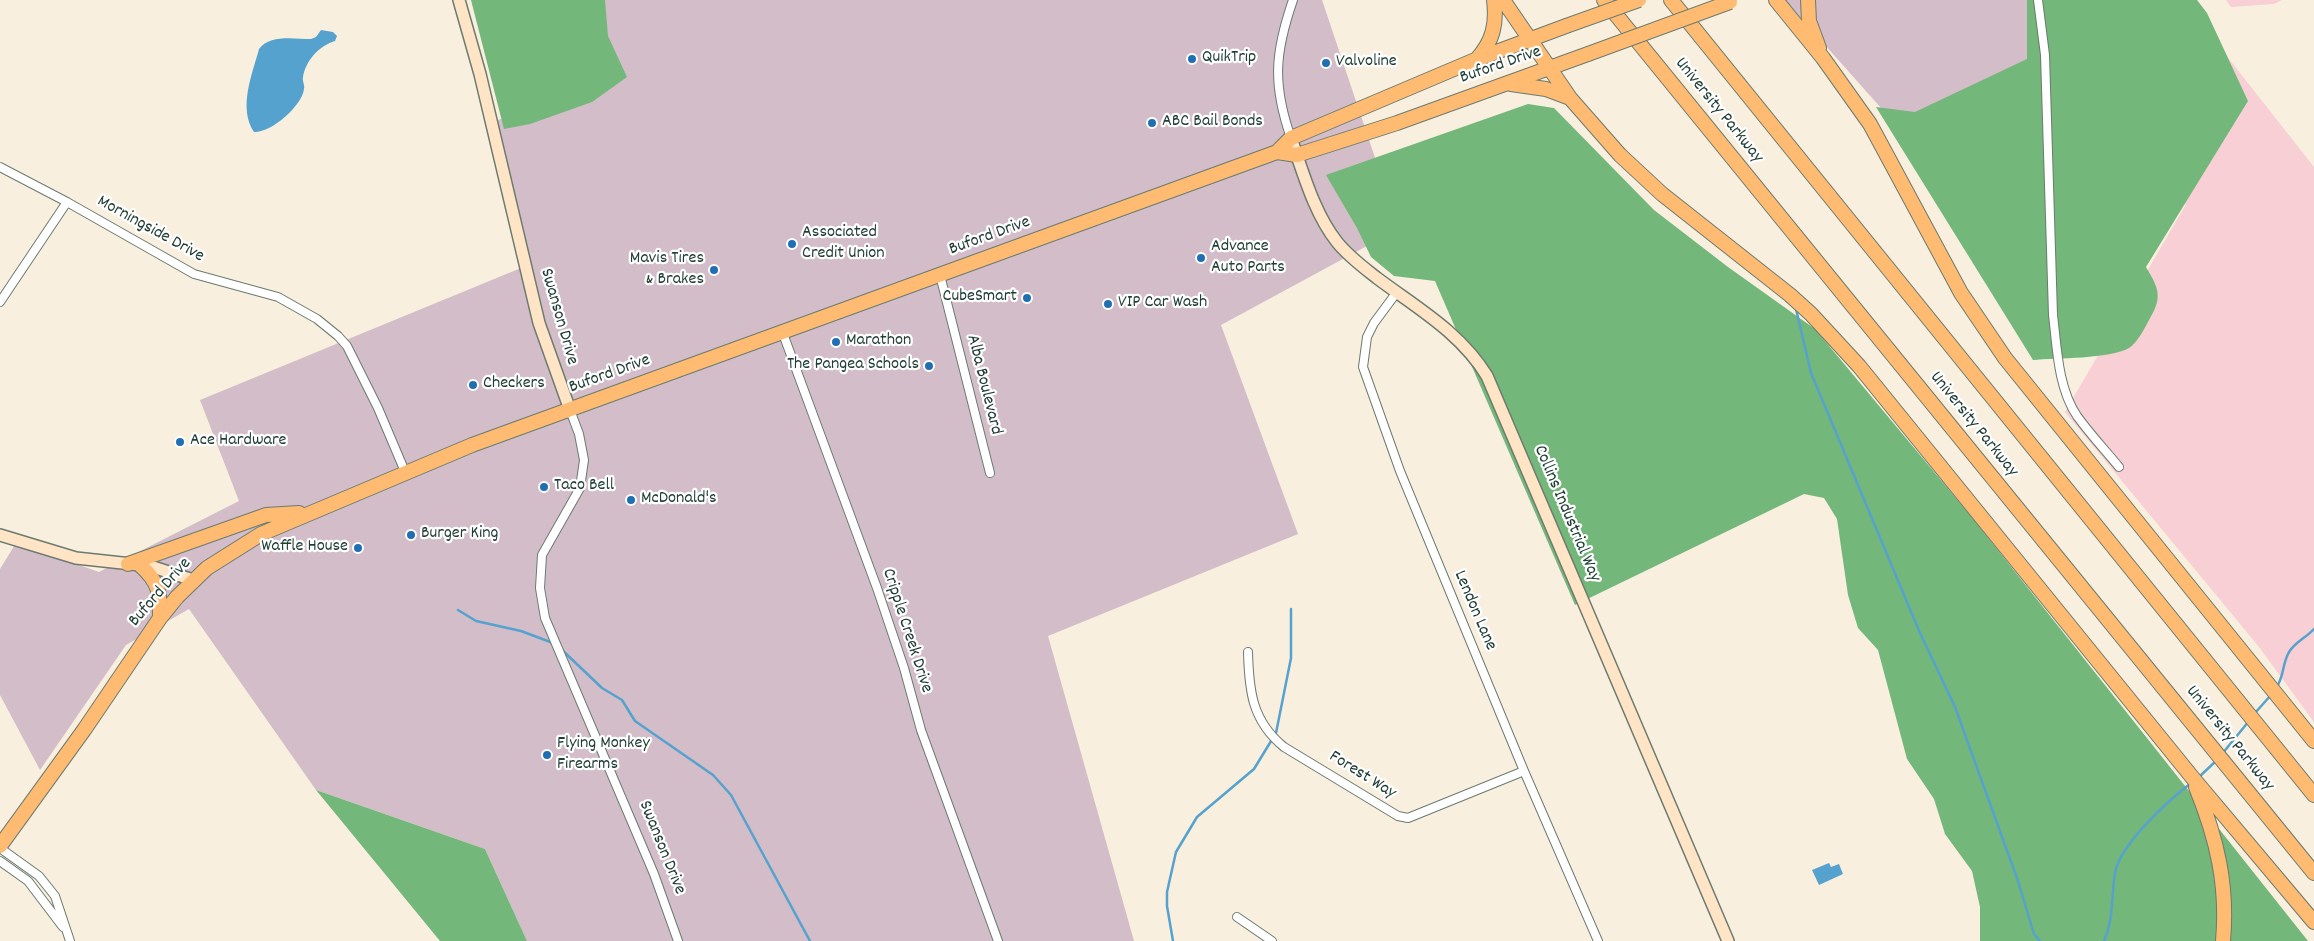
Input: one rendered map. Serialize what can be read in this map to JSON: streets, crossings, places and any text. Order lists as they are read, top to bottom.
{
  "streets": {
    "highway": ["Buford Drive", "University Parkway"],
    "street": [
      "Morningside Drive",
      "Swanson Drive",
      "Alba Boulevard",
      "Collins Industrial Way",
      "Lendon Lane",
      "Cripple Creek Drive",
      "Forest Way"
    ]
  },
  "crossings": [
    ["Buford Drive", "Morningside Drive"],
    ["Buford Drive", "Swanson Drive"],
    ["Buford Drive", "Alba Boulevard"],
    ["Buford Drive", "Collins Industrial Way"],
    ["Buford Drive", "Cripple Creek Drive"],
    ["Collins Industrial Way", "Lendon Lane"],
    ["Lendon Lane", "Forest Way"]
  ],
  "places": [
    "QuikTrip",
    "Valvoline",
    "ABC Bail Bonds",
    "Associated Credit Union",
    "Advance Auto Parts",
    "Mavis Tires & Brakes",
    "CubeSmart",
    "VIP Car Wash",
    "Marathon",
    "The Pangea Schools",
    "Checkers",
    "Ace Hardware",
    "Taco Bell",
    "McDonald's",
    "Burger King",
    "Waffle House",
    "Flying Monkey Firearms"
  ]
}
